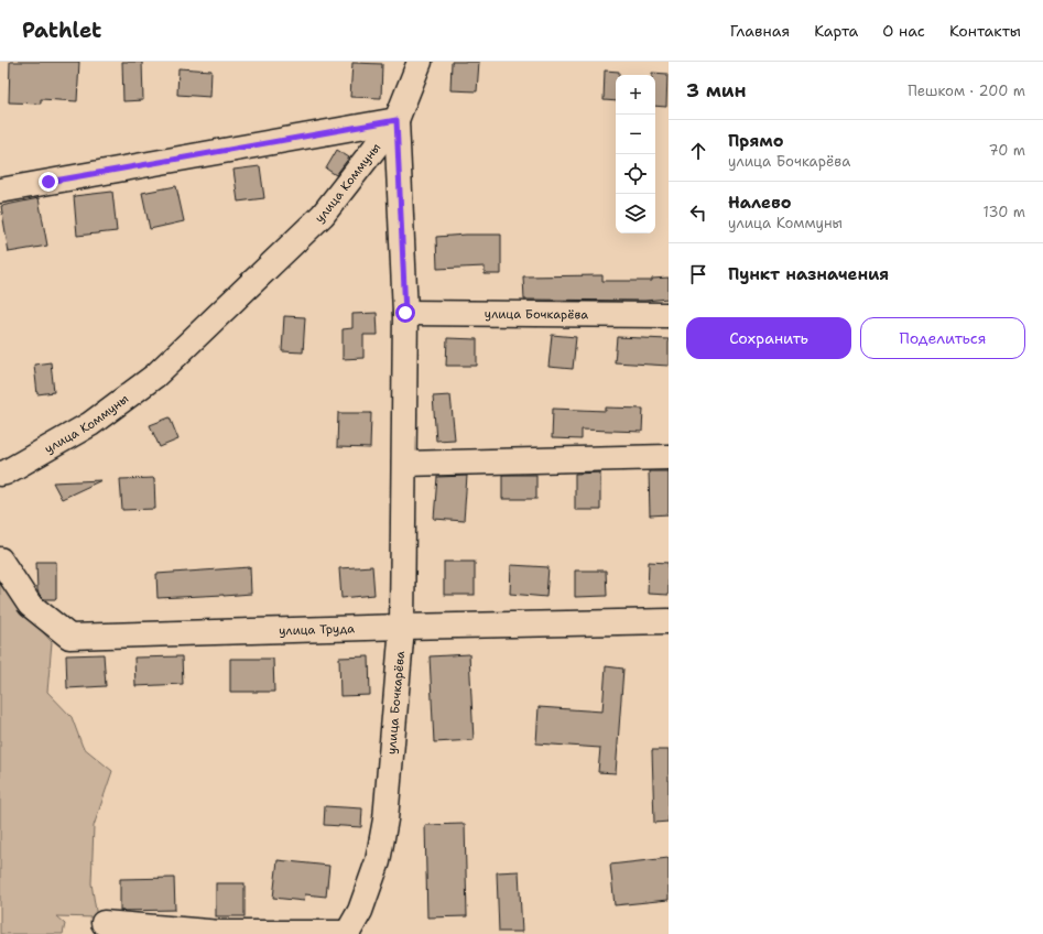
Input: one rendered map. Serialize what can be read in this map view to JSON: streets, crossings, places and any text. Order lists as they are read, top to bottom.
{
  "streets": {
    "street": ["улица Коммуны", "улица Бочкарёва", "улица Труда"]
  },
  "crossings": [
    ["улица Коммуны", "улица Бочкарёва"],
    ["улица Бочкарёва", "улица Труда"]
  ],
  "page": {
    "header": "Pathlet",
    "nav": [
      "Главная",
      "Карта",
      "О нас",
      "Контакты"
    ],
    "heading": ["3 мин", "Пешком · 200 m"],
    "map_buttons": ["+", "−"],
    "list": [
      ["Прямо", "улица Бочкарёва", "70 m"],
      ["Налево", "улица Коммуны", "130 m"],
      "Пункт назначения"
    ],
    "buttons": ["Сохранить", "Поделиться"]
  }
}
